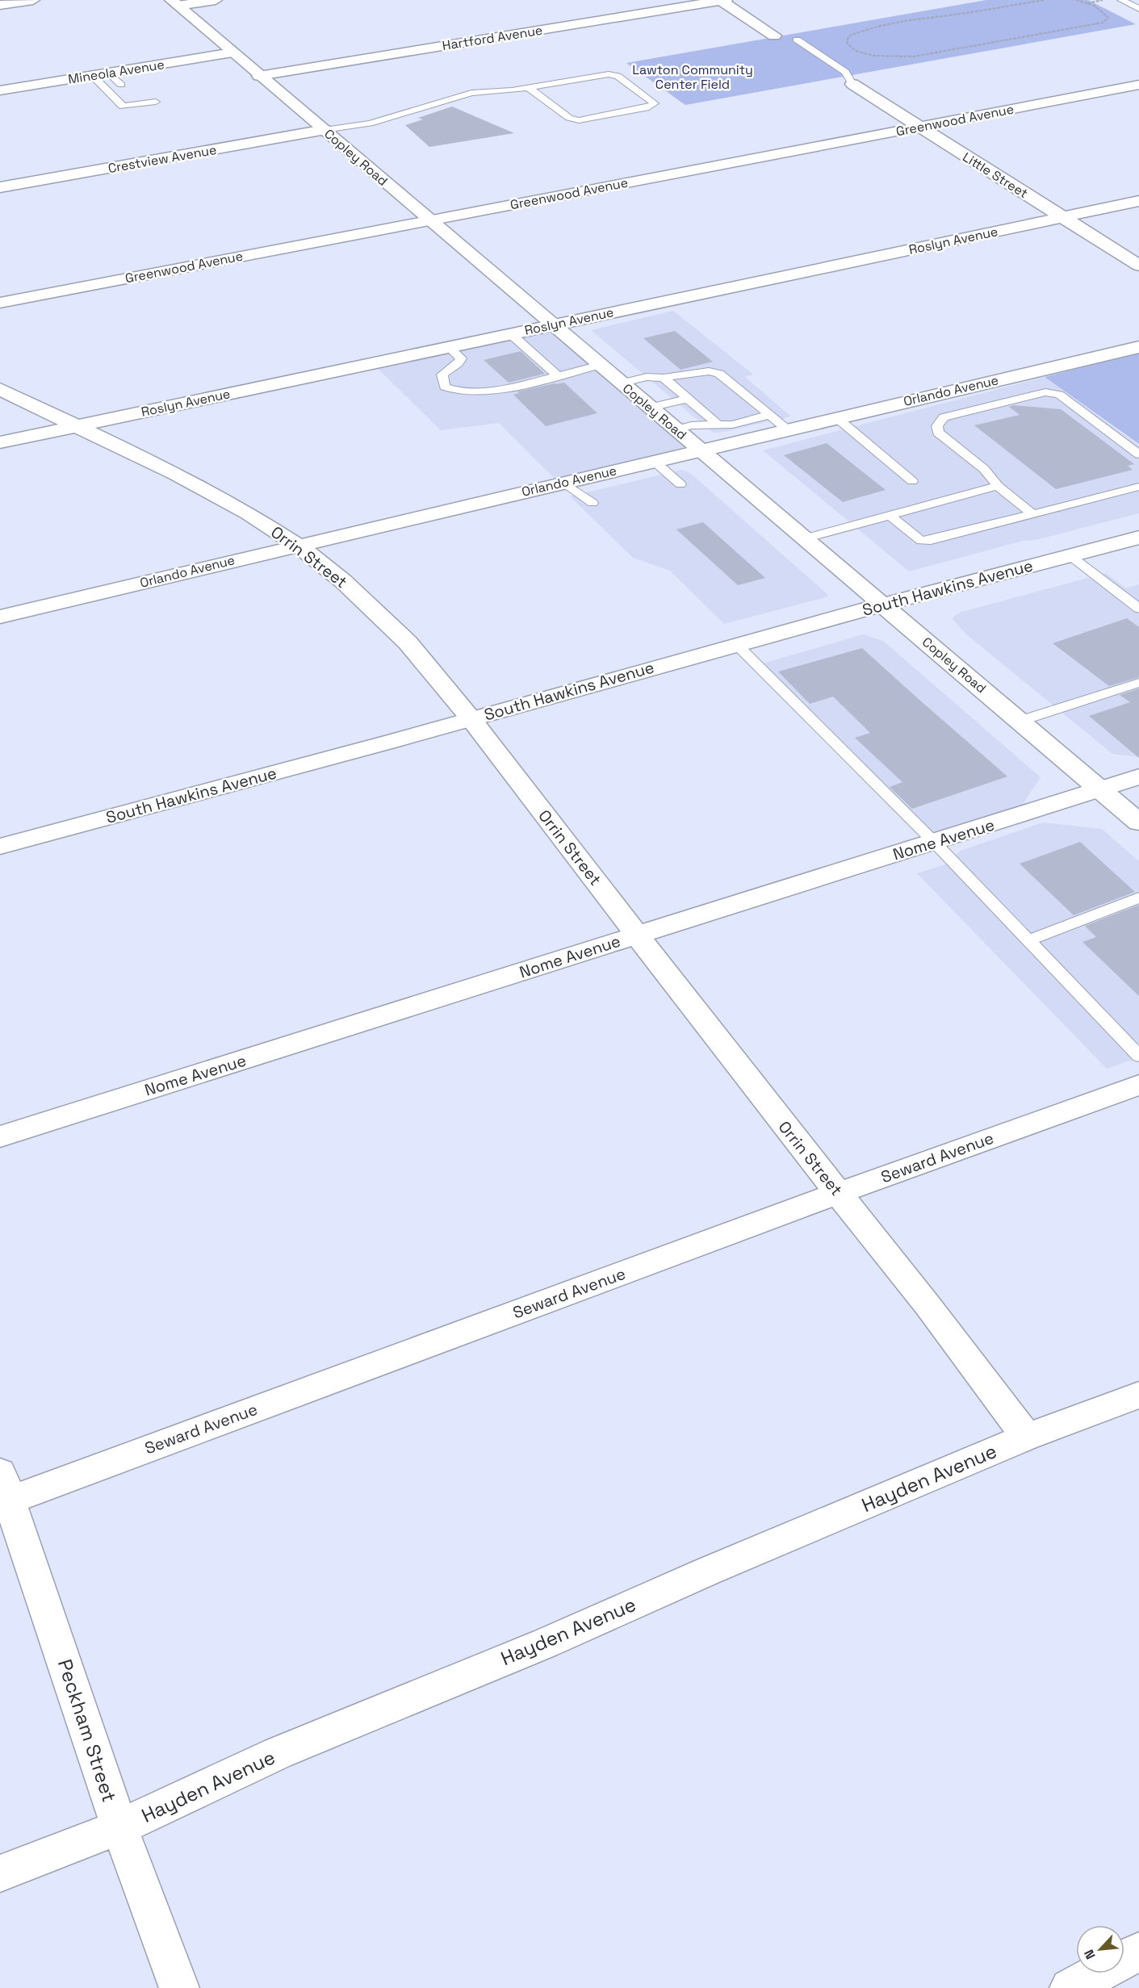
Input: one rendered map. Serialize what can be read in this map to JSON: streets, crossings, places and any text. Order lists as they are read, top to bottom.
{
  "streets": {
    "street": [
      "Hartford Avenue",
      "Mineola Avenue",
      "Greenwood Avenue",
      "Copley Road",
      "Crestview Avenue",
      "Little Street",
      "Roslyn Avenue",
      "Orlando Avenue",
      "Orrin Street",
      "South Hawkins Avenue",
      "Nome Avenue",
      "Seward Avenue",
      "Hayden Avenue",
      "Peckham Street"
    ]
  },
  "crossings": [
    ["Hartford Avenue", "Copley Road"],
    ["Mineola Avenue", "Copley Road"],
    ["Greenwood Avenue", "Copley Road"],
    ["Greenwood Avenue", "Little Street"],
    ["Copley Road", "Crestview Avenue"],
    ["Copley Road", "Roslyn Avenue"],
    ["Copley Road", "Orlando Avenue"],
    ["Copley Road", "South Hawkins Avenue"],
    ["Copley Road", "Nome Avenue"],
    ["Little Street", "Roslyn Avenue"],
    ["Roslyn Avenue", "Orrin Street"],
    ["Orlando Avenue", "Orrin Street"],
    ["Orrin Street", "South Hawkins Avenue"],
    ["Orrin Street", "Nome Avenue"],
    ["Orrin Street", "Seward Avenue"],
    ["Orrin Street", "Hayden Avenue"],
    ["Seward Avenue", "Peckham Street"],
    ["Hayden Avenue", "Peckham Street"]
  ],
  "parks": ["Lawton Community Center Field"],
  "north": "bottom left"
}
